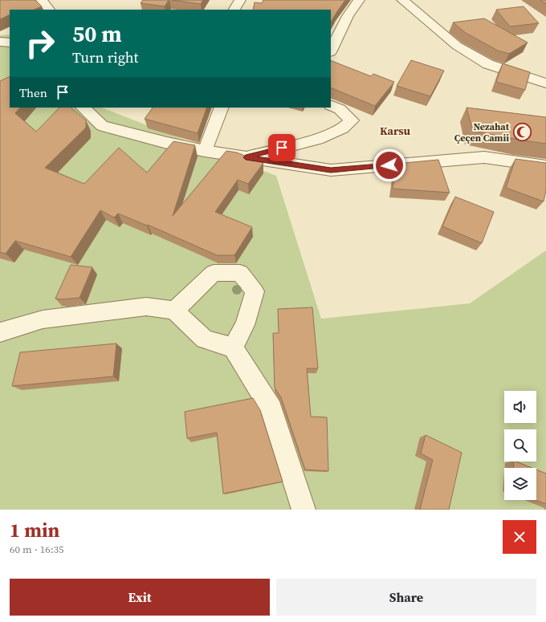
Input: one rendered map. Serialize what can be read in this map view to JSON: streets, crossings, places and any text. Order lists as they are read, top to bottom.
{
  "districts": ["Karsu"],
  "places": {
    "mosque": ["Nezahat Çeçen Camii"]
  },
  "page": {
    "turn": ["50 m", "Turn right"],
    "then": "Then",
    "heading": ["1 min", "60 m · 16:35"],
    "buttons": ["Exit", "Share"]
  }
}
